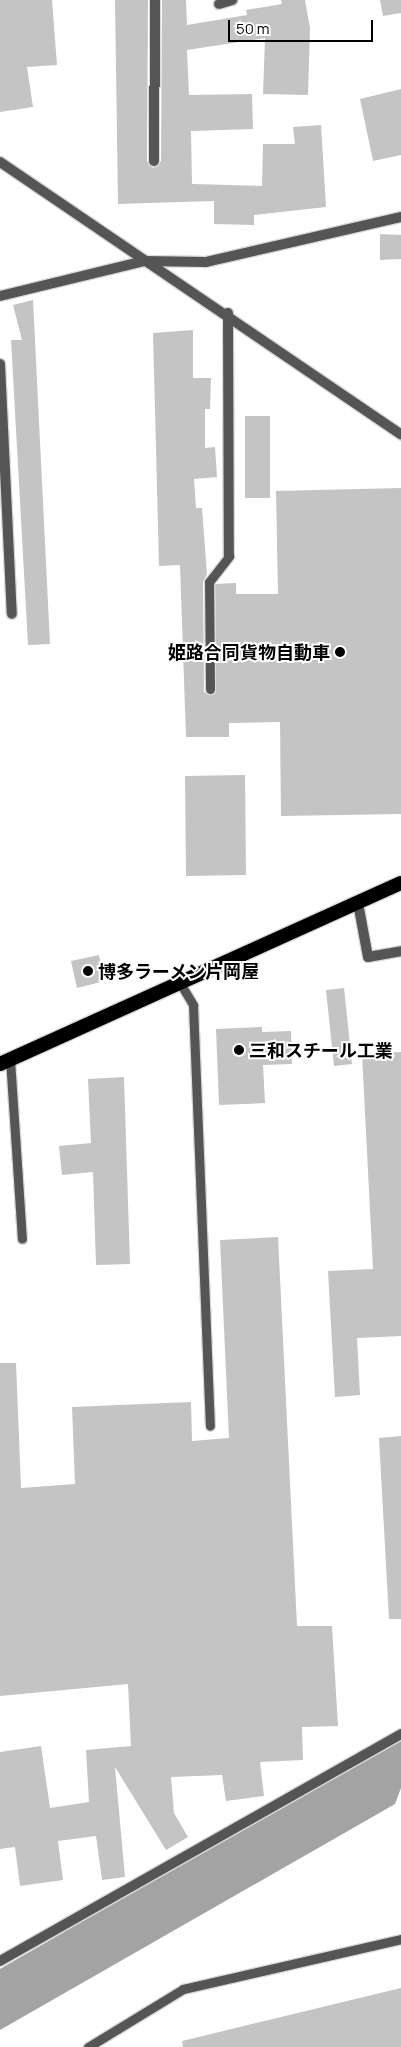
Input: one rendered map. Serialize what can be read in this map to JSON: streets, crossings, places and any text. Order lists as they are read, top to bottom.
{
  "places": ["姫路合同貨物自動車", "博多ラーメン片岡屋", "三和スチール工業"],
  "scale_bar": "50 m"
}
